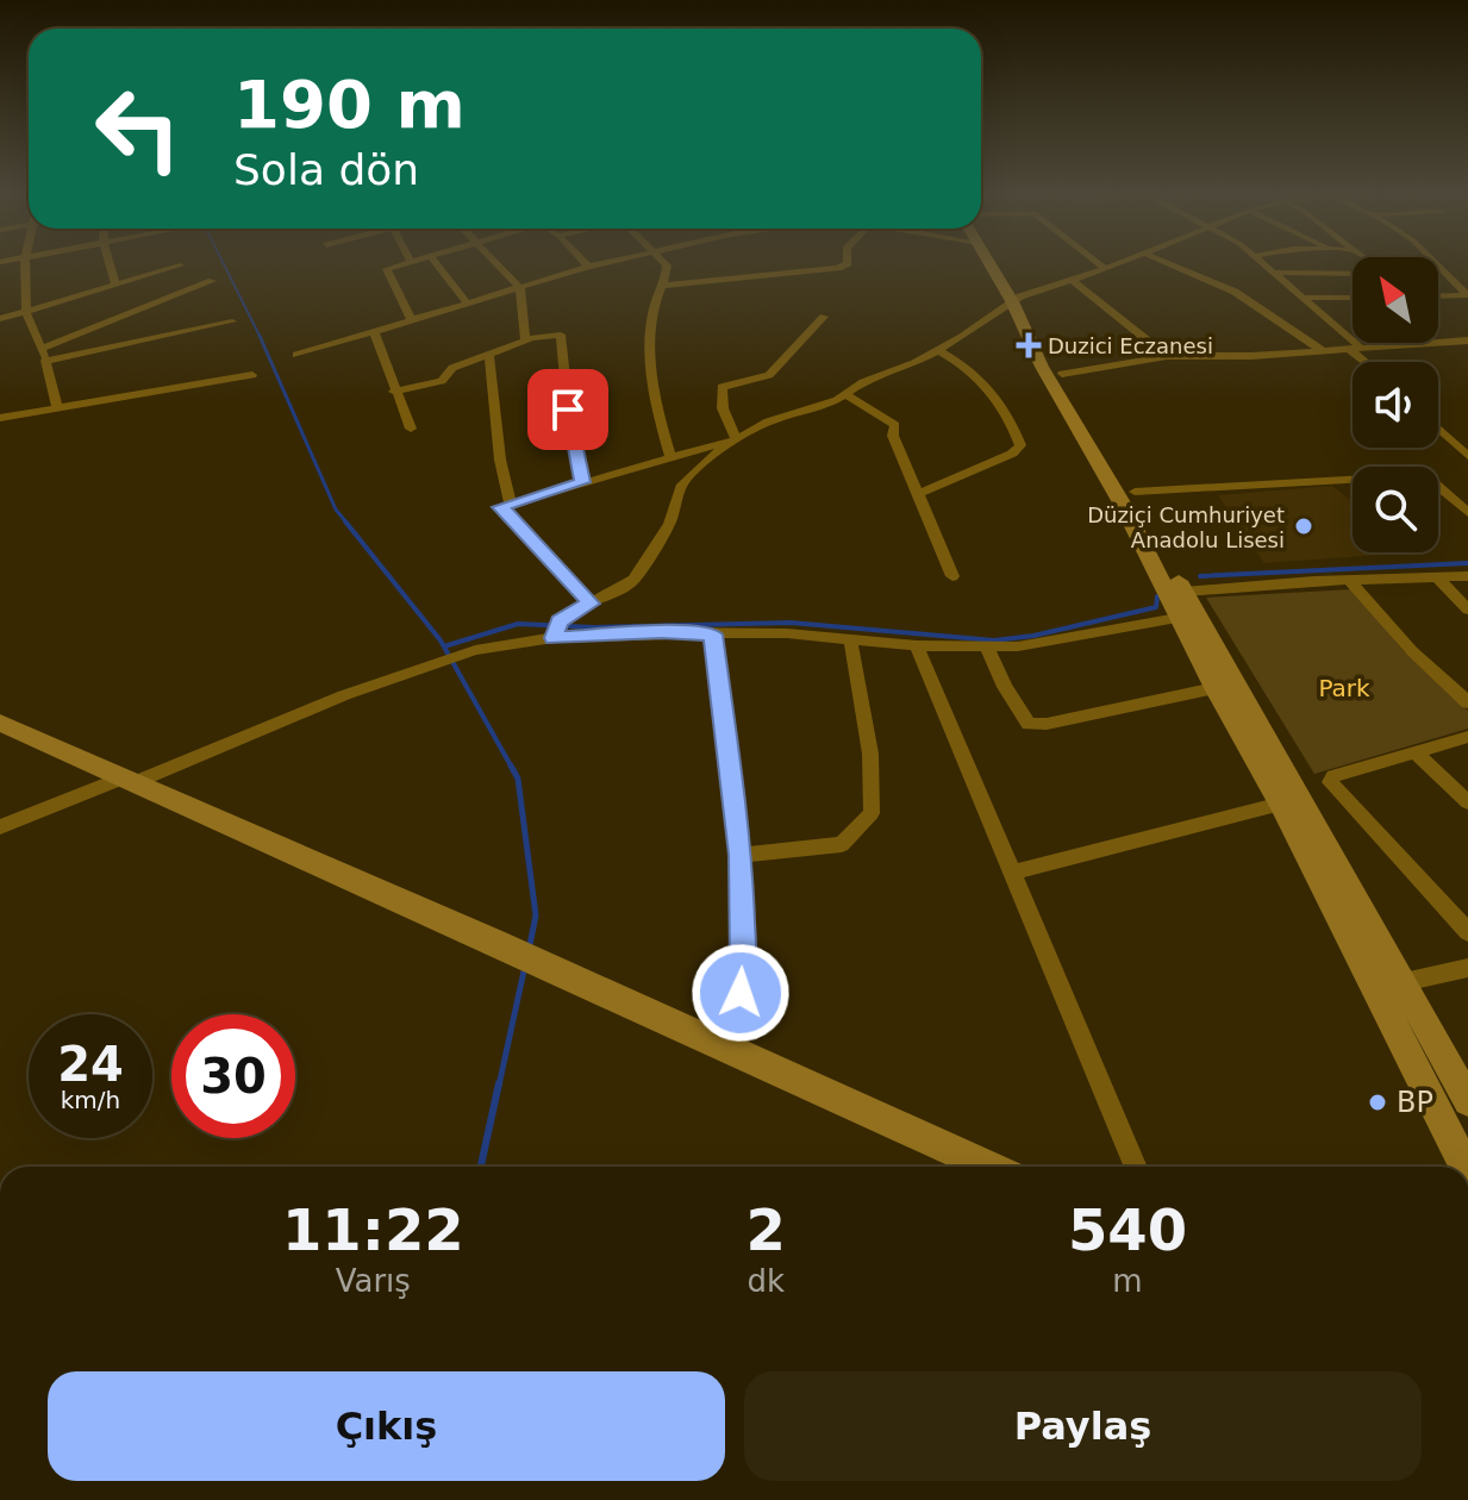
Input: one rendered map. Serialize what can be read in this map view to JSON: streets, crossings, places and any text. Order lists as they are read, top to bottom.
{
  "parks": ["Park"],
  "places": {
    "health": ["Duzici Eczanesi"],
    "other": ["Düziçi Cumhuriyet Anadolu Lisesi", "BP"]
  },
  "north": "top left",
  "page": {
    "turn": ["190 m", "Sola dön"],
    "speed": "24 km/h",
    "limit": "30",
    "eta": [
      "11:22",
      "Varış",
      "2",
      "dk",
      "540",
      "m"
    ],
    "buttons": ["Çıkış", "Paylaş"]
  }
}
